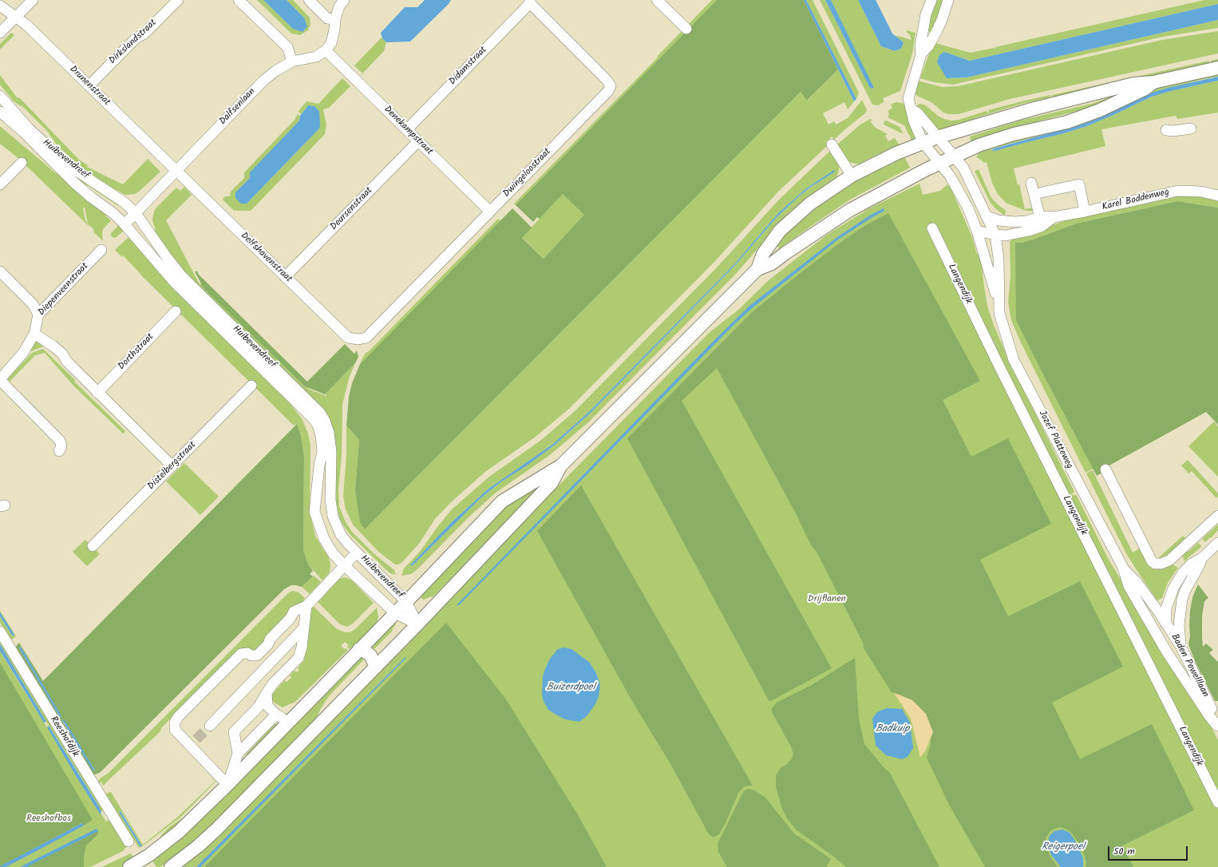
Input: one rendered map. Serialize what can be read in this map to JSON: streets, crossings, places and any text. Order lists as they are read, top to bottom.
{
  "streets": {
    "street": [
      "Dirkslandstraat",
      "Didamstraat",
      "Drunenstraat",
      "Dalfsenlaan",
      "Denekampstraat",
      "Huibevendreef",
      "Dwingeloostraat",
      "Karel Boddenweg",
      "Deursenstraat",
      "Delfshavenstraat",
      "Langendijk",
      "Diepenveenstraat",
      "Dorthstraat",
      "Jozef Platteweg",
      "Distelbergstraat",
      "Baden Powelllaan",
      "Reeshofdijk"
    ]
  },
  "crossings": [
    ["Dirkslandstraat", "Drunenstraat"],
    ["Didamstraat", "Denekampstraat"],
    ["Didamstraat", "Dwingeloostraat"],
    ["Drunenstraat", "Dalfsenlaan"],
    ["Drunenstraat", "Delfshavenstraat"],
    ["Dalfsenlaan", "Denekampstraat"],
    ["Dalfsenlaan", "Huibevendreef"],
    ["Dalfsenlaan", "Delfshavenstraat"],
    ["Denekampstraat", "Dwingeloostraat"],
    ["Denekampstraat", "Deursenstraat"],
    ["Dwingeloostraat", "Delfshavenstraat"],
    ["Karel Boddenweg", "Jozef Platteweg"],
    ["Deursenstraat", "Delfshavenstraat"],
    ["Jozef Platteweg", "Baden Powelllaan"]
  ],
  "water": ["Buizerdpoel", "Badkuip", "Reigerpoel"],
  "parks": ["Drijflanen", "Reeshofbos"],
  "scale_bar": "50 m"
}
